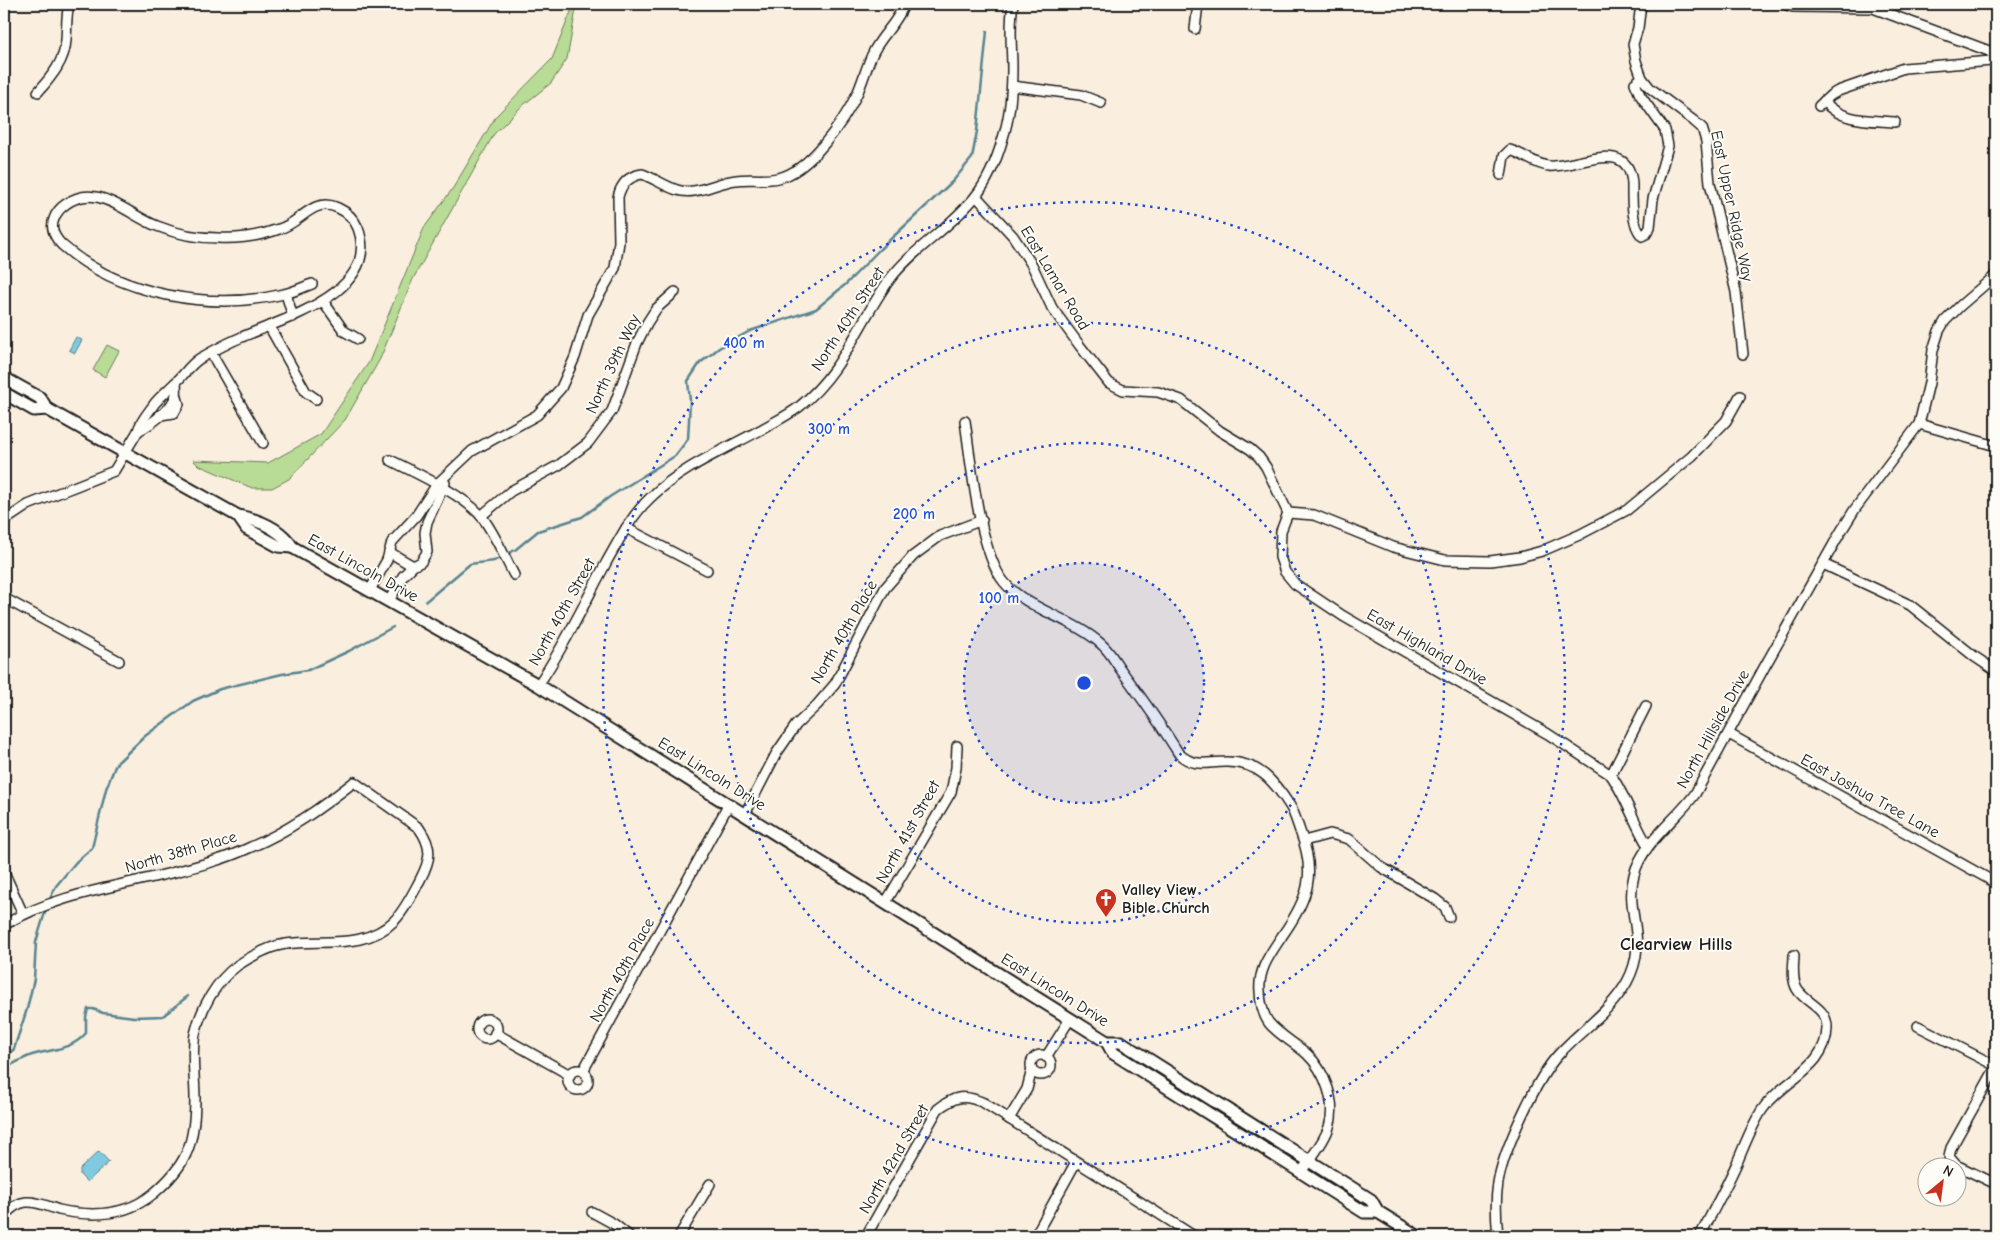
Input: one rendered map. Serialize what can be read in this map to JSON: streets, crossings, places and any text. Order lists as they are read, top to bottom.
{
  "streets": {
    "main road": ["East Lincoln Drive"],
    "street": [
      "East Upper Ridge Way",
      "East Lamar Road",
      "North 40th Street",
      "North 39th Way",
      "North 40th Place",
      "East Highland Drive",
      "North Hillside Drive",
      "East Joshua Tree Lane",
      "North 41st Street",
      "North 38th Place",
      "North 42nd Street"
    ]
  },
  "crossings": [
    ["East Lamar Road", "North 40th Street"],
    ["East Lamar Road", "East Highland Drive"],
    ["North 40th Street", "East Lincoln Drive"],
    ["East Lincoln Drive", "North 40th Place"],
    ["East Lincoln Drive", "North 41st Street"],
    ["North Hillside Drive", "East Joshua Tree Lane"]
  ],
  "districts": ["Clearview Hills"],
  "places": {
    "church": ["Valley View Bible Church"]
  },
  "north": "top right",
  "rings": [
    "400 m",
    "300 m",
    "200 m",
    "100 m"
  ]
}
